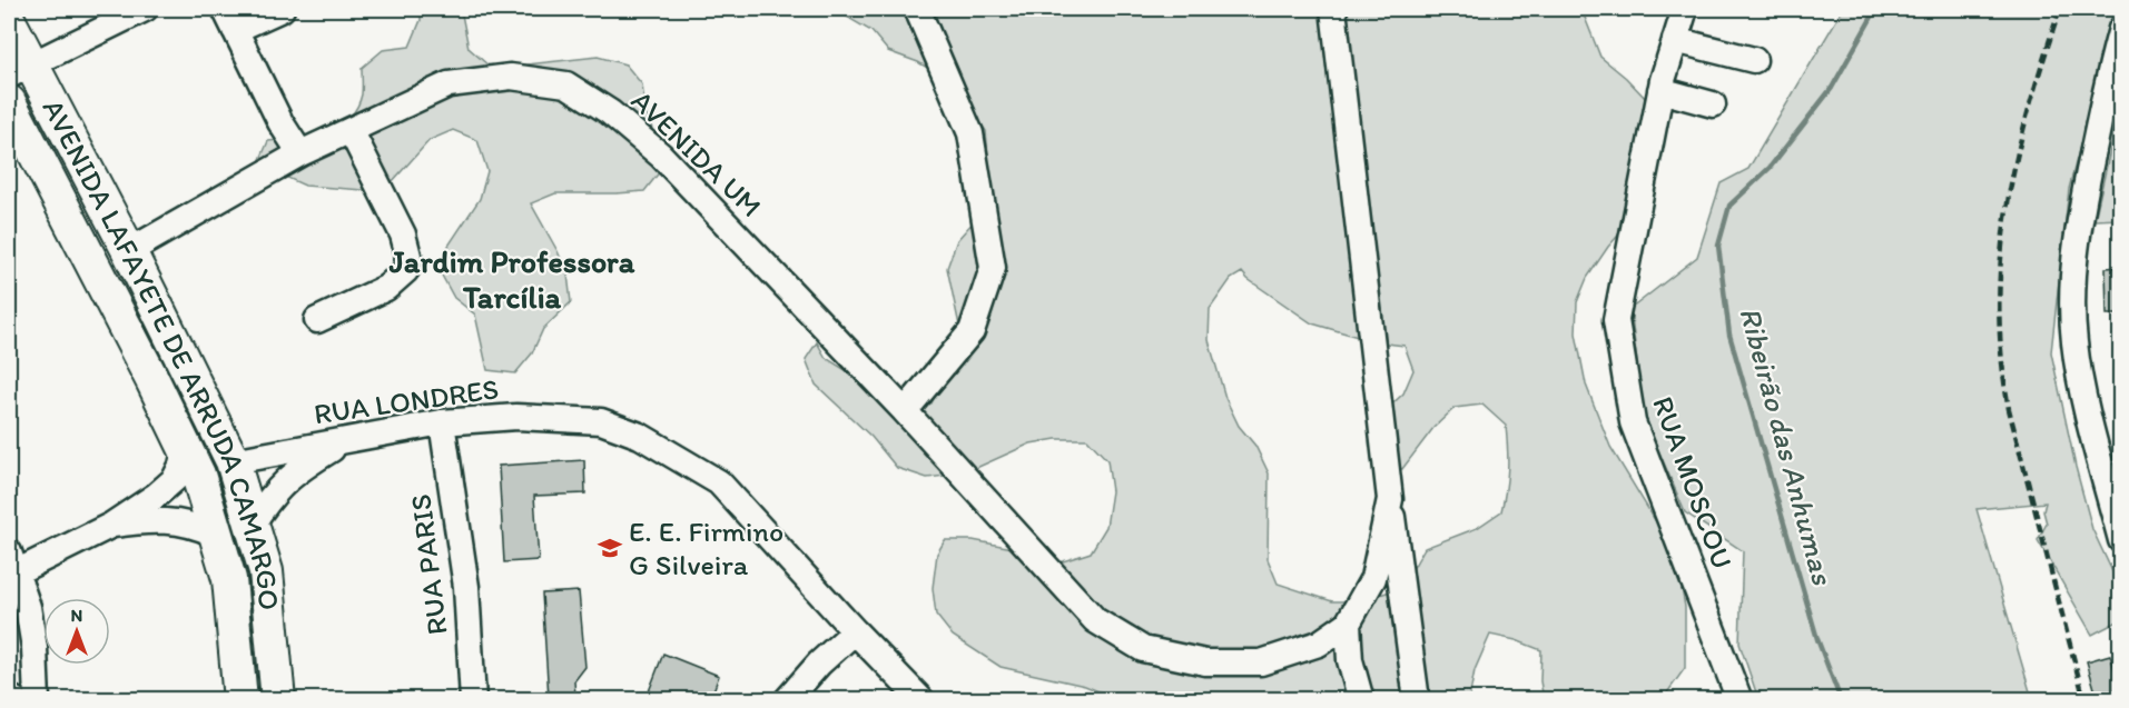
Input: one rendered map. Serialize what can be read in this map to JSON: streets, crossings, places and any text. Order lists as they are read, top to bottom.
{
  "streets": {
    "main road": ["AVENIDA LAFAYETE DE ARRUDA CAMARGO"],
    "street": [
      "AVENIDA UM",
      "RUA LONDRES",
      "RUA MOSCOU",
      "RUA PARIS"
    ]
  },
  "crossings": [
    ["AVENIDA UM", "AVENIDA LAFAYETE DE ARRUDA CAMARGO"],
    ["AVENIDA LAFAYETE DE ARRUDA CAMARGO", "RUA LONDRES"],
    ["RUA LONDRES", "RUA PARIS"]
  ],
  "districts": ["Jardim Professora Tarcília"],
  "water": ["Ribeirão das Anhumas"],
  "places": {
    "school or university": ["E. E. Firmino G Silveira"]
  },
  "north": "top"
}
